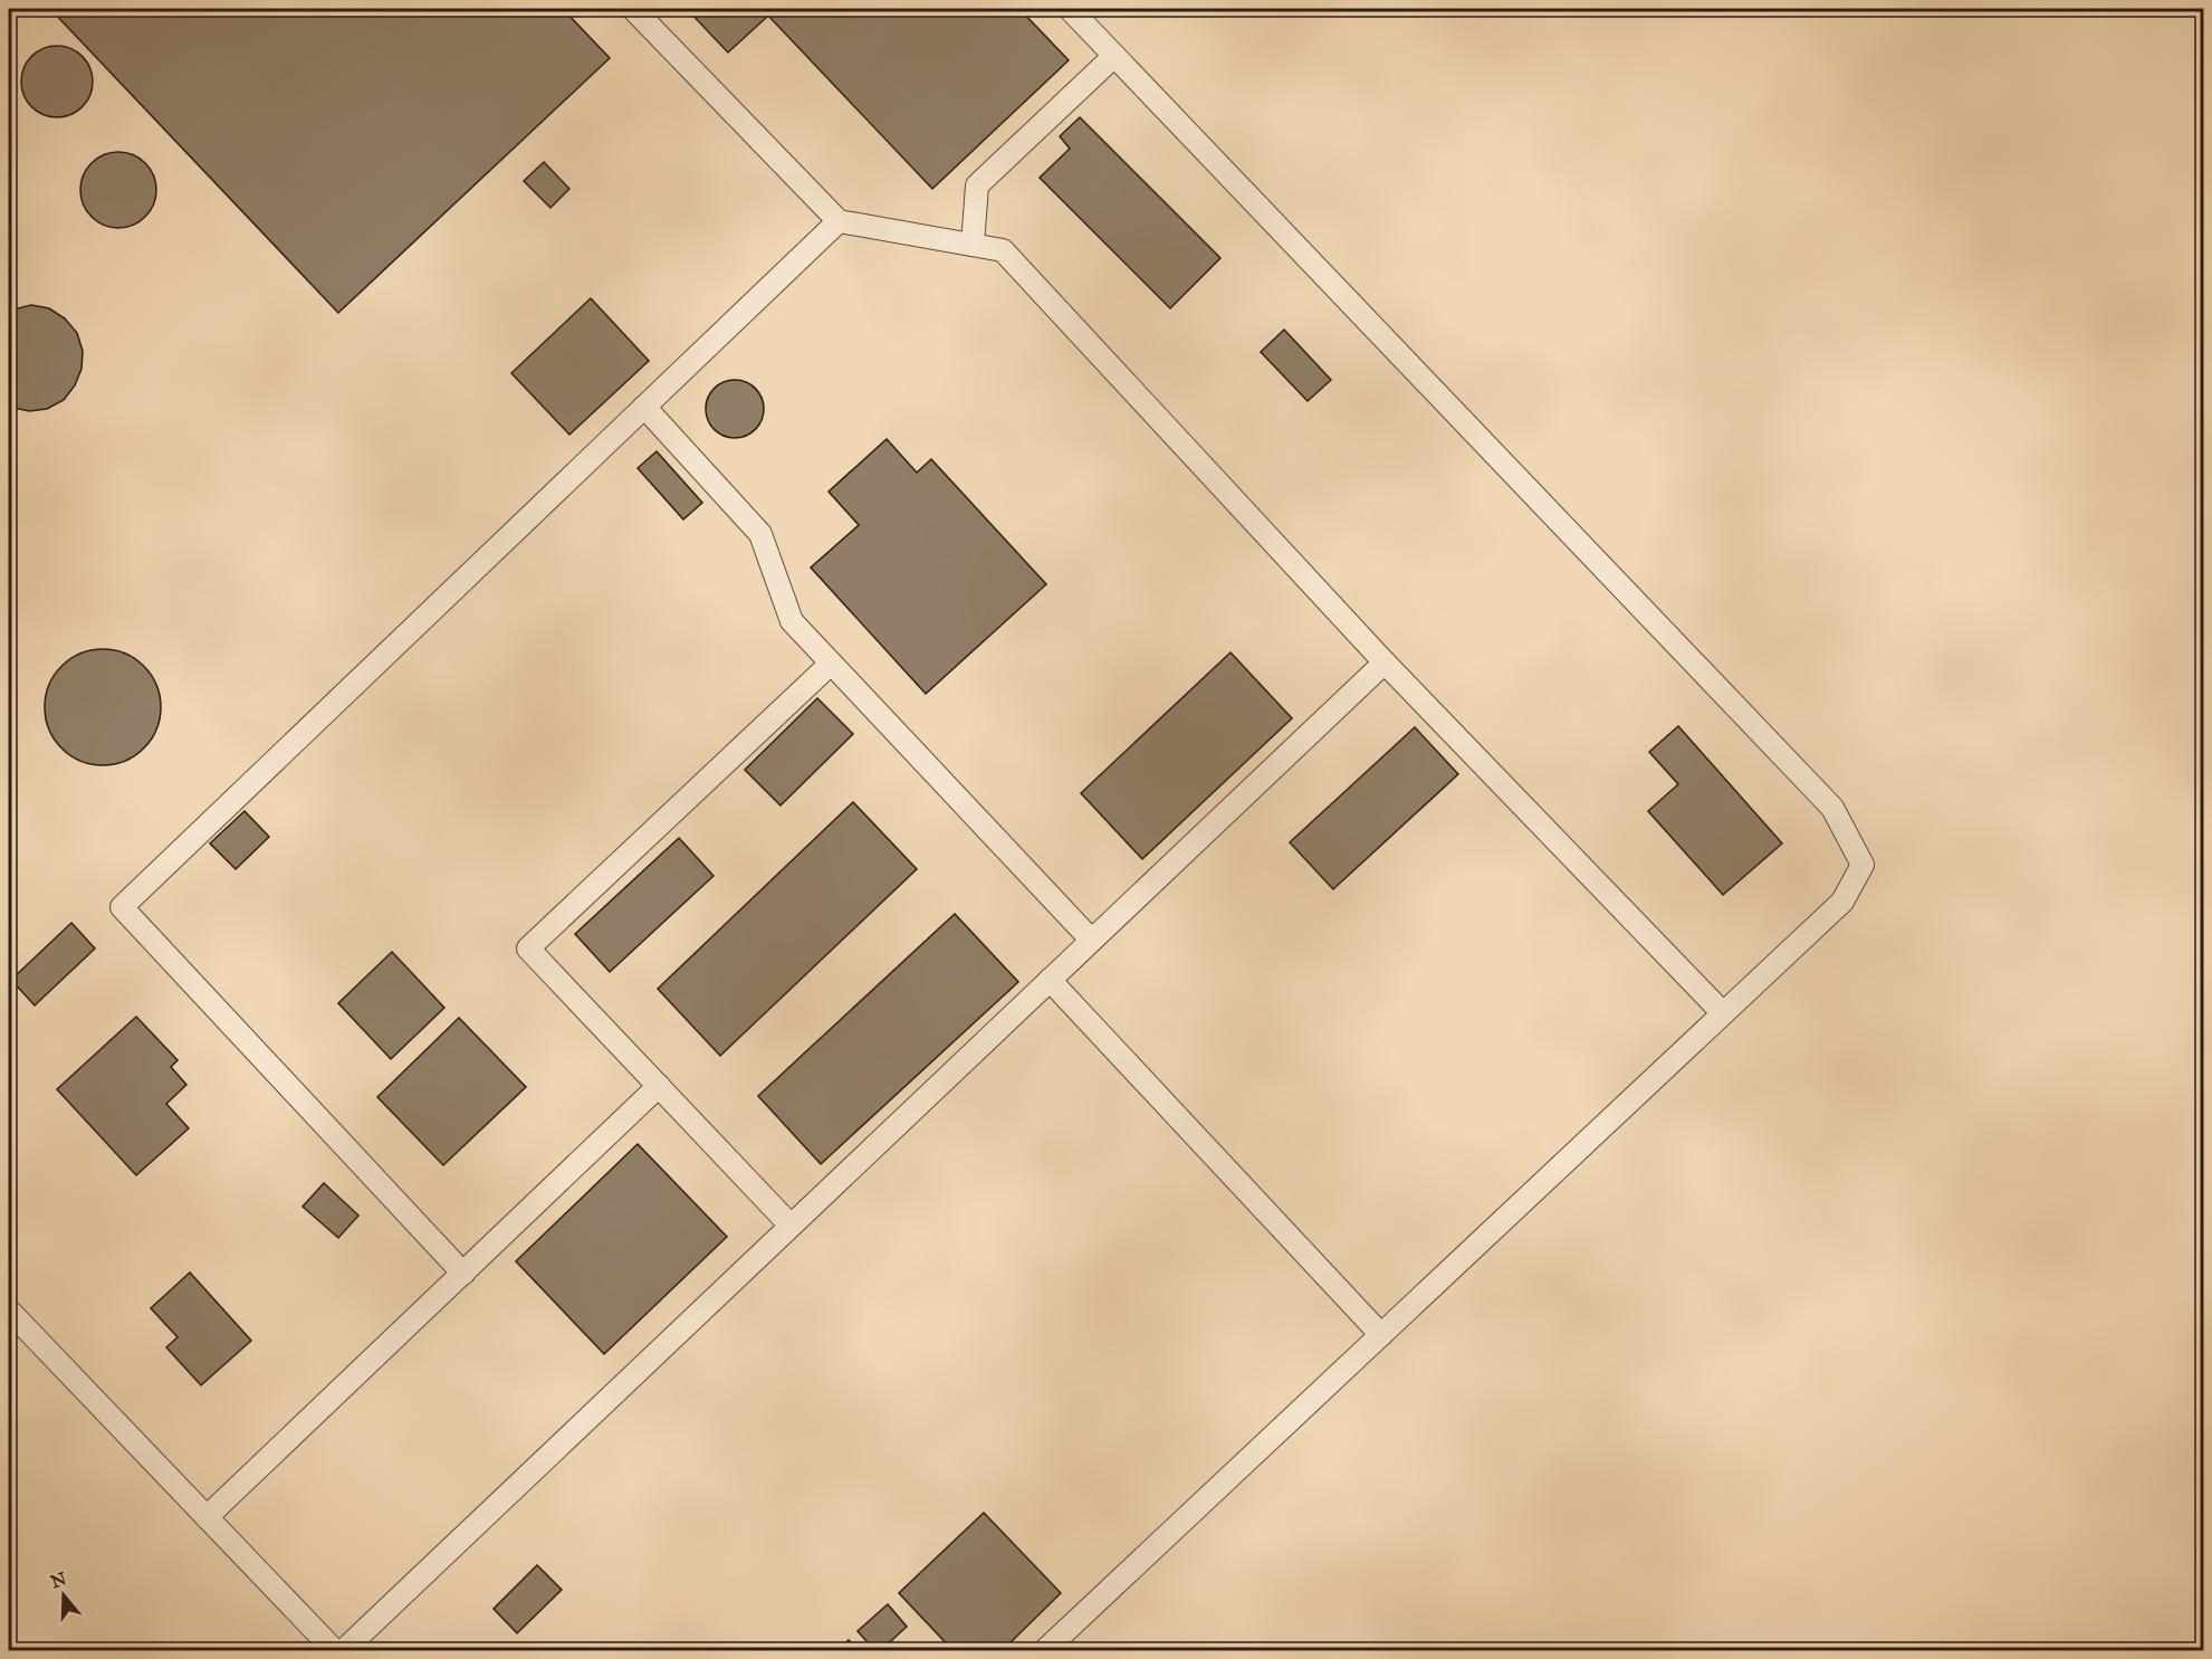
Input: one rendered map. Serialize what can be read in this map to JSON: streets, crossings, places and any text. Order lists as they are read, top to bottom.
{
  "north": "top"
}
